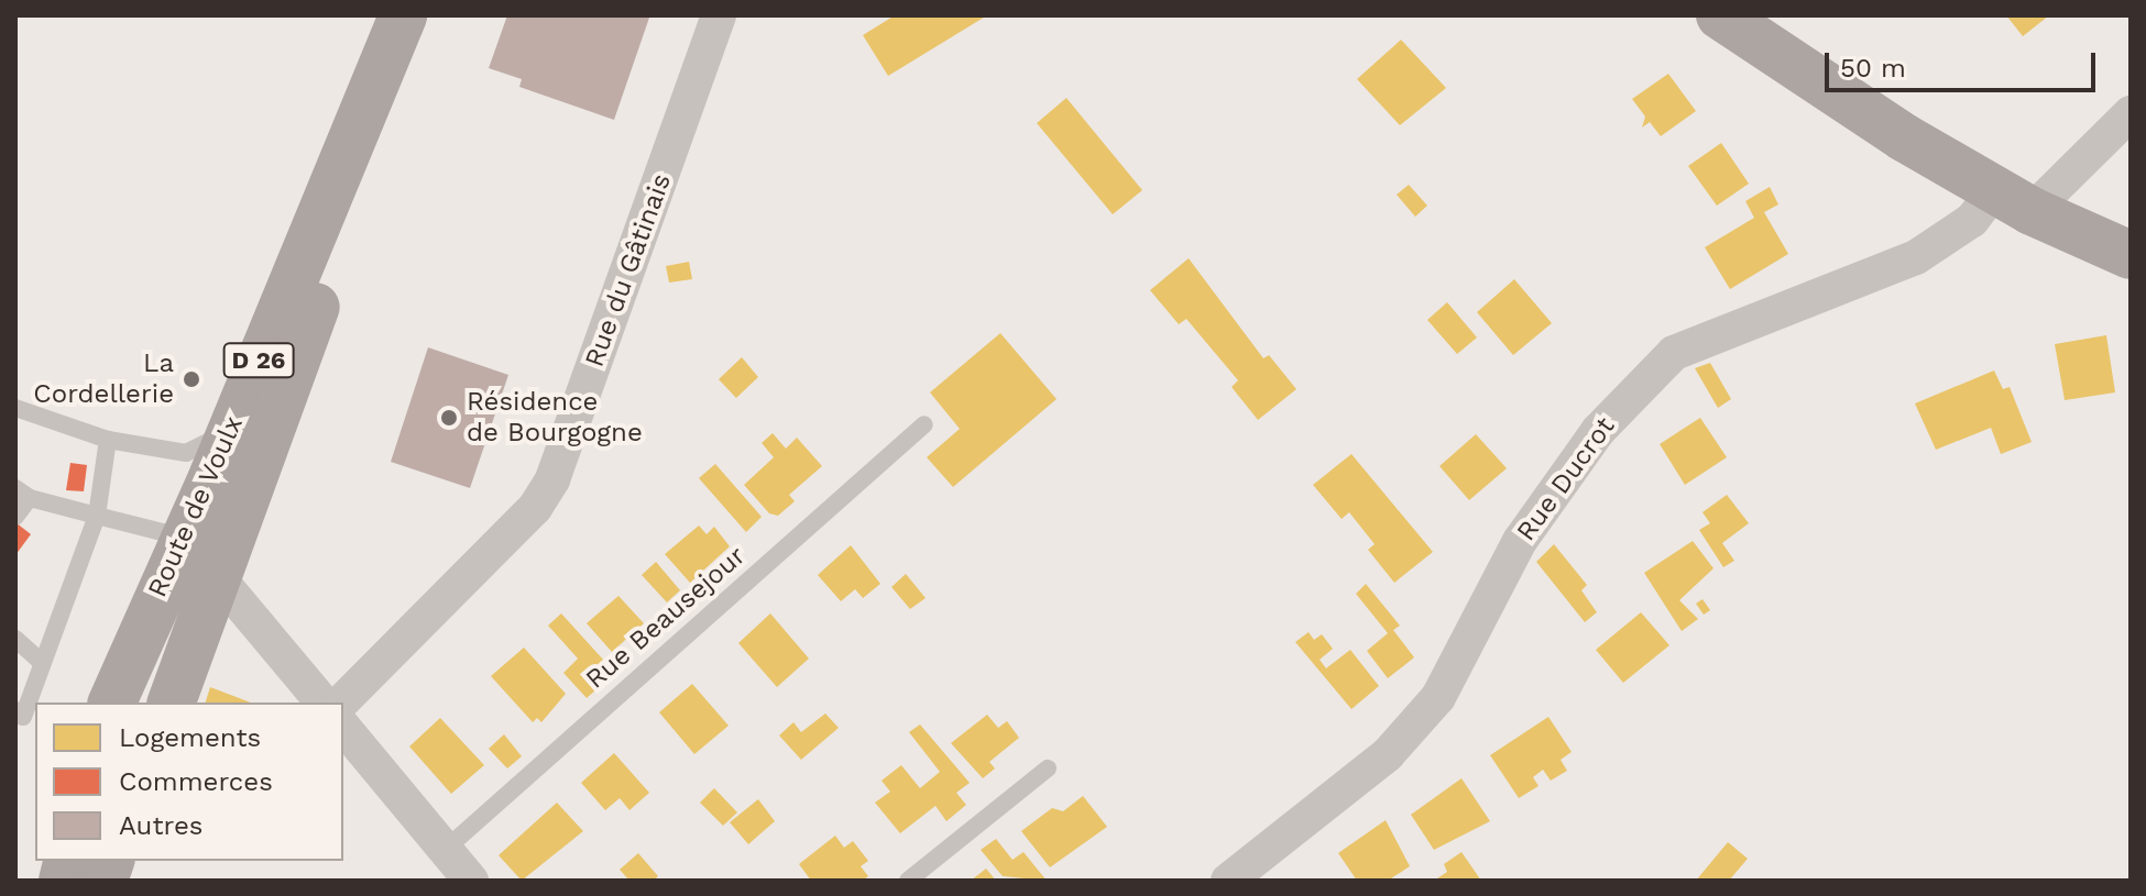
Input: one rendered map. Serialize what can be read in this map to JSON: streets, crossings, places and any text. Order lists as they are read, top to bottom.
{
  "streets": {
    "main road": ["D 26", "Route de Voulx"],
    "street": ["Rue du Gâtinais", "Rue Ducrot"],
    "lane": ["Rue Beausejour"]
  },
  "places": ["La Cordellerie", "Résidence de Bourgogne"],
  "legend": ["Logements", "Commerces", "Autres"],
  "scale_bar": "50 m"
}
